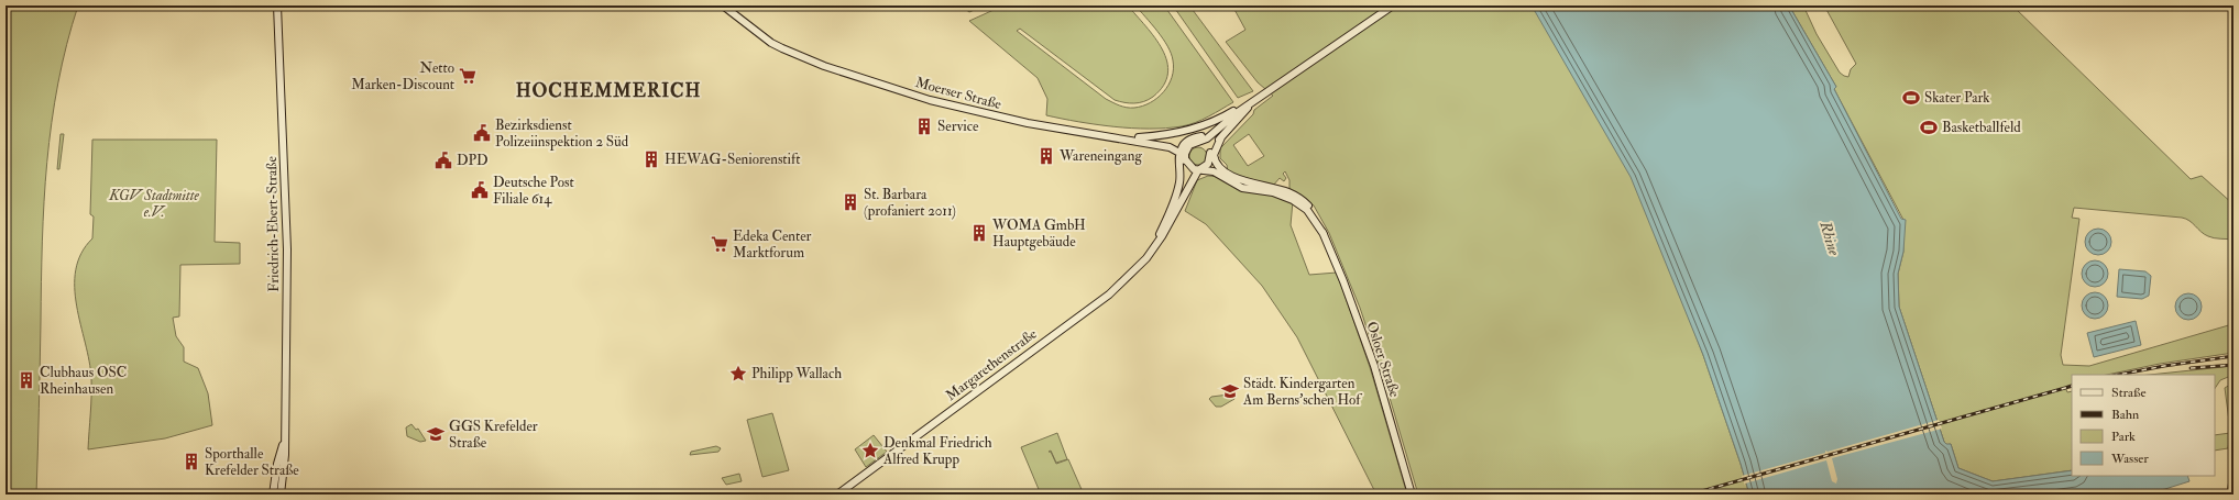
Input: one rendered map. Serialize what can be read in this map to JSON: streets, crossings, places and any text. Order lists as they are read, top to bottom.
{
  "streets": {
    "main road": [
      "Moerser Straße",
      "Friedrich-Ebert-Straße",
      "Osloer Straße",
      "Margarethenstraße"
    ]
  },
  "crossings": [
    ["Moerser Straße", "Margarethenstraße"],
    ["Osloer Straße", "Margarethenstraße"]
  ],
  "districts": ["HOCHEMMERICH"],
  "water": ["Rhine"],
  "parks": ["KGV Stadtmitte e.V."],
  "places": {
    "supermarket": ["Netto Marken-Discount", "Edeka Center Marktforum"],
    "sports": ["Skater Park", "Basketballfeld"],
    "building": [
      "Service",
      "Wareneingang",
      "HEWAG-Seniorenstift",
      "St. Barbara (profaniert 2011)",
      "WOMA GmbH Hauptgebäude",
      "Clubhaus OSC Rheinhausen",
      "Sporthalle Krefelder Straße"
    ],
    "public building": ["Bezirksdienst Polizeiinspektion 2 Süd", "DPD", "Deutsche Post Filiale 614"],
    "place": ["Philipp Wallach", "Denkmal Friedrich Alfred Krupp"],
    "school or university": ["Städt. Kindergarten Am Berns'schen Hof", "GGS Krefelder Straße"]
  },
  "legend": [
    "Straße",
    "Bahn",
    "Park",
    "Wasser"
  ]
}
